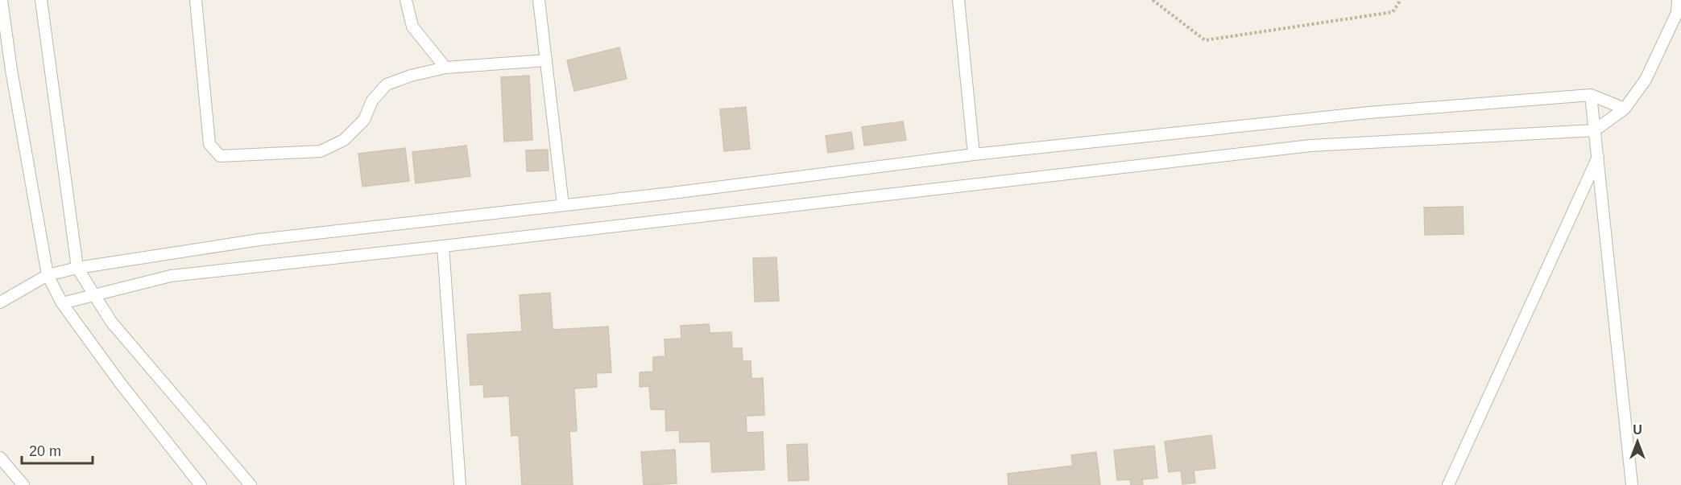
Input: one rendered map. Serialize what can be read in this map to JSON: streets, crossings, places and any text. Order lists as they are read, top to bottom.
{
  "scale_bar": "20 m",
  "north": "top"
}
